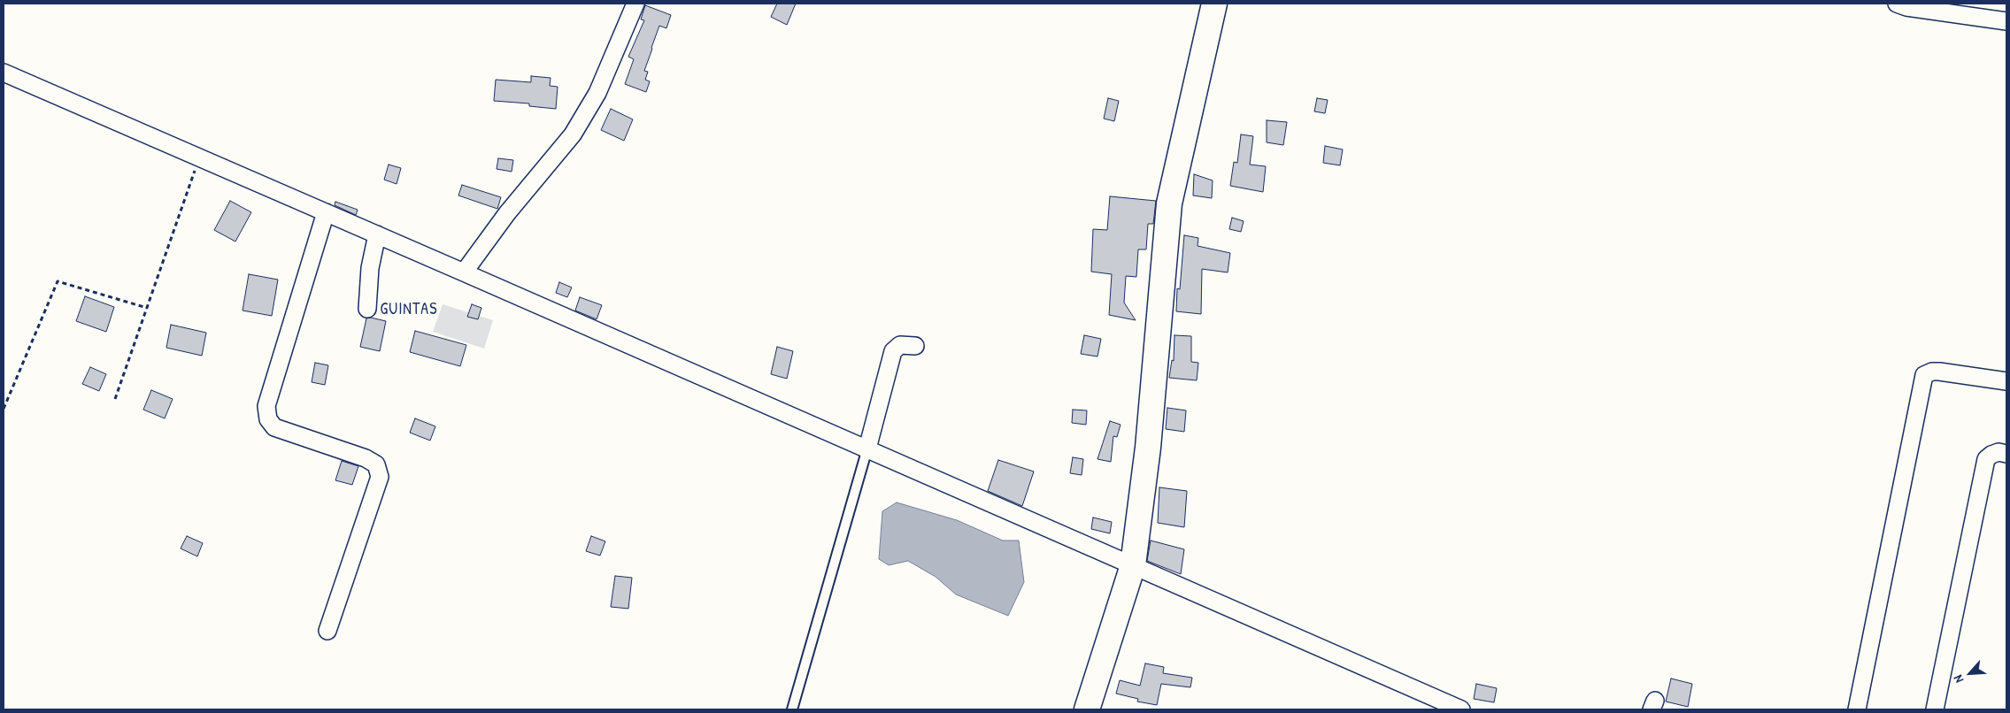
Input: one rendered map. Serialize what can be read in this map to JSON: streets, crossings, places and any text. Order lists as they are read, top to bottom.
{
  "districts": ["GUINTAS"],
  "north": "bottom left"
}
